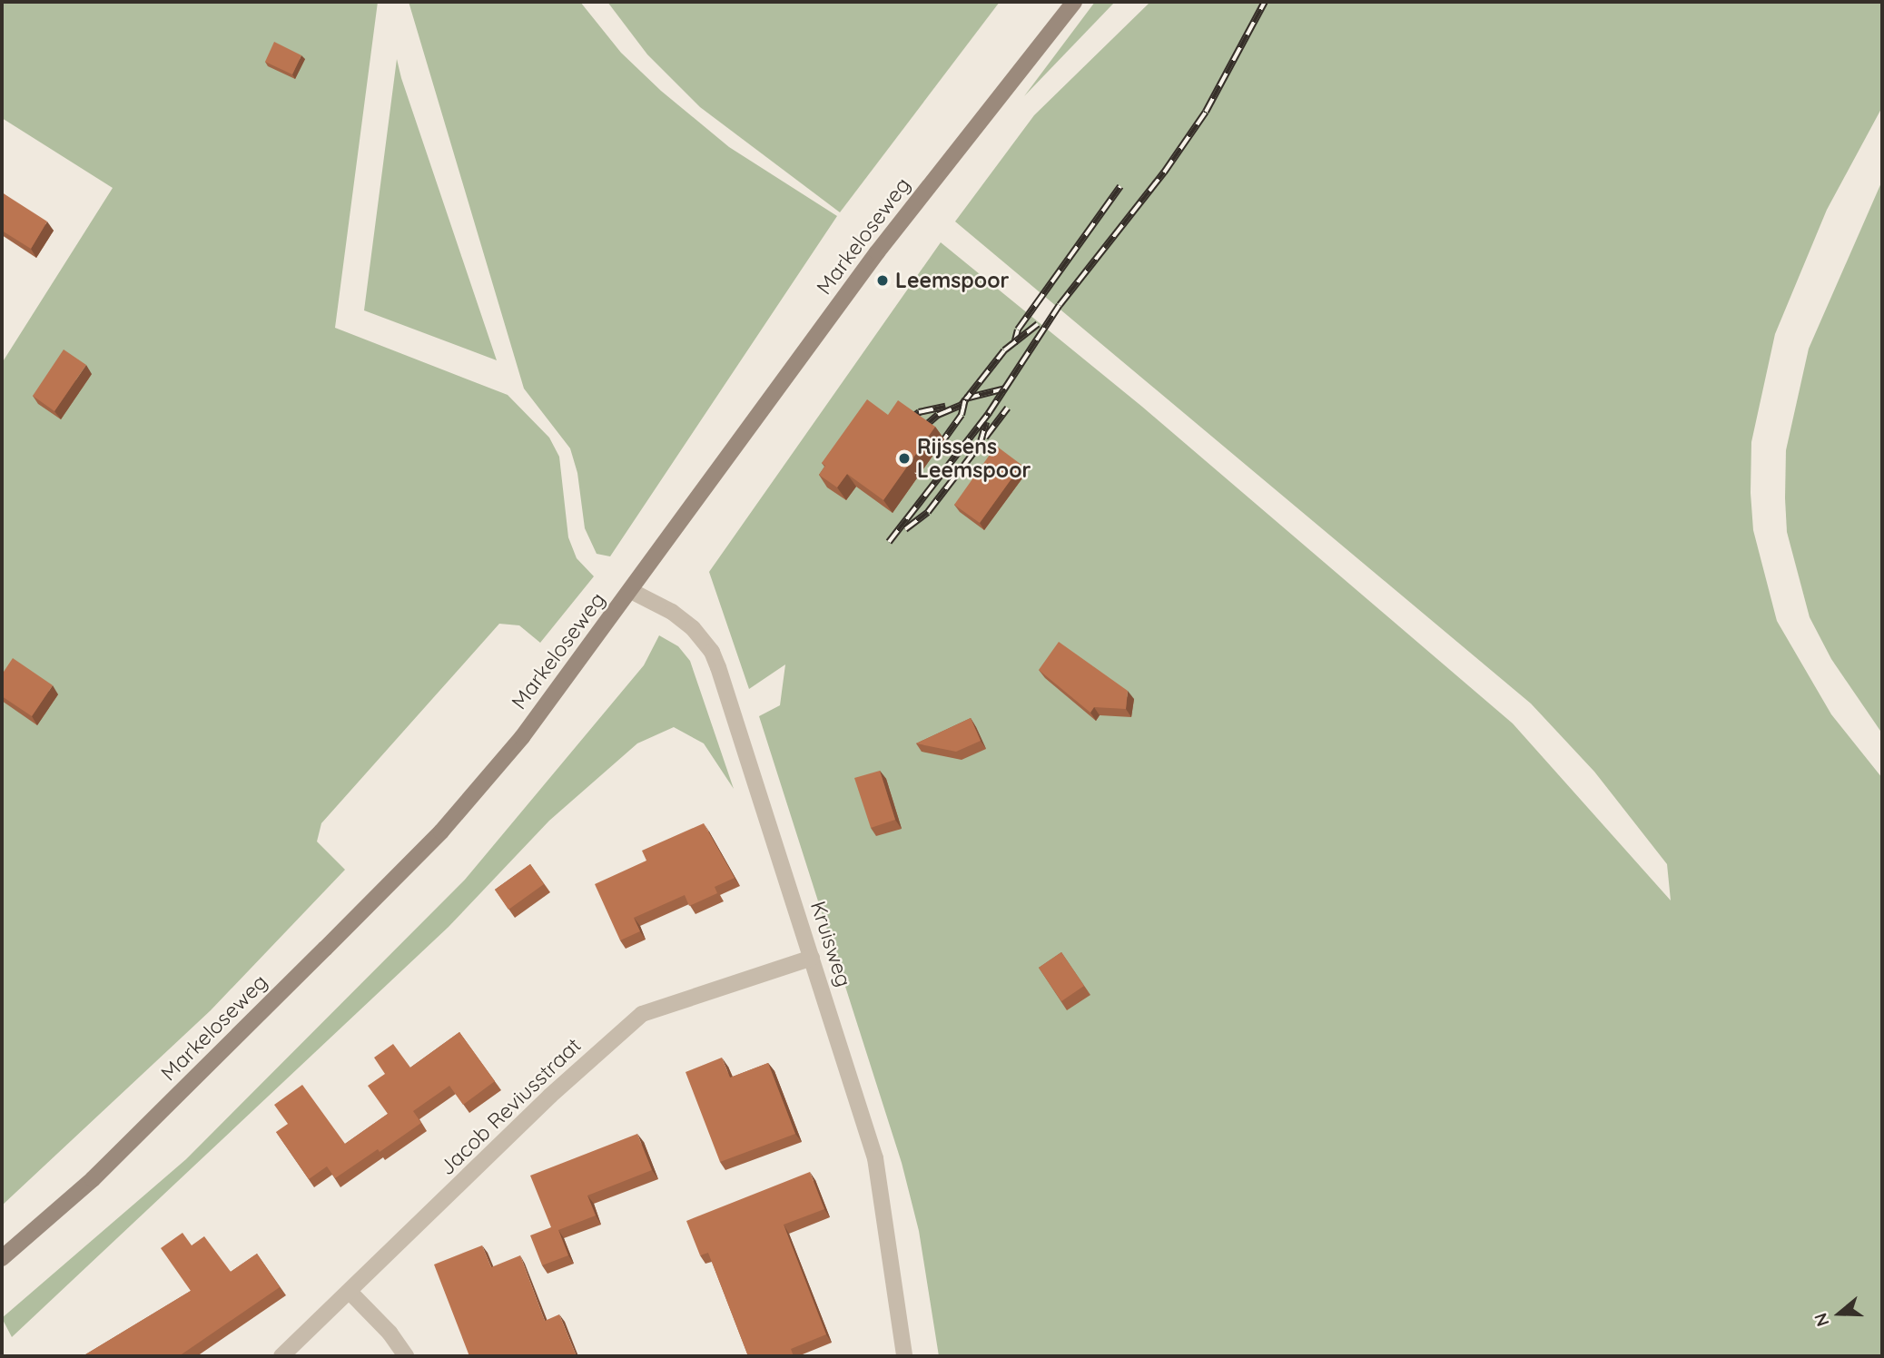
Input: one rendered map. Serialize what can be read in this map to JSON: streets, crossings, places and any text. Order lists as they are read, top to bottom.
{
  "streets": {
    "main road": ["Markeloseweg"],
    "street": ["Kruisweg", "Jacob Reviusstraat"]
  },
  "crossings": [
    ["Markeloseweg", "Kruisweg"],
    ["Kruisweg", "Jacob Reviusstraat"]
  ],
  "places": ["Leemspoor", "Rijssens Leemspoor"],
  "north": "left"
}
